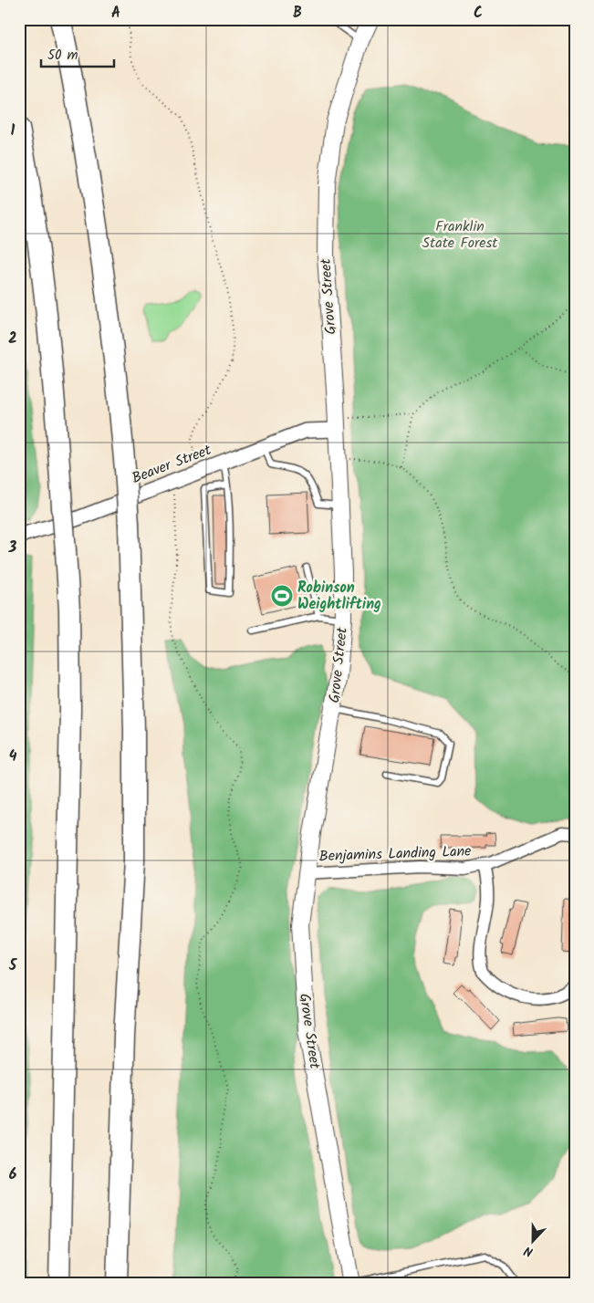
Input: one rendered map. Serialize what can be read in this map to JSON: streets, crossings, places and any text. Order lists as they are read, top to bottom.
{
  "streets": {
    "main road": ["Grove Street"],
    "street": ["Beaver Street", "Benjamins Landing Lane"]
  },
  "crossings": [
    ["Grove Street", "Beaver Street"],
    ["Grove Street", "Benjamins Landing Lane"]
  ],
  "parks": ["Franklin State Forest"],
  "places": {
    "sports": ["Robinson Weightlifting"]
  },
  "scale_bar": "50 m",
  "north": "bottom",
  "grid": {
    "columns": ["A", "B", "C"],
    "rows": [
      "1",
      "2",
      "3",
      "4",
      "5",
      "6"
    ]
  }
}
